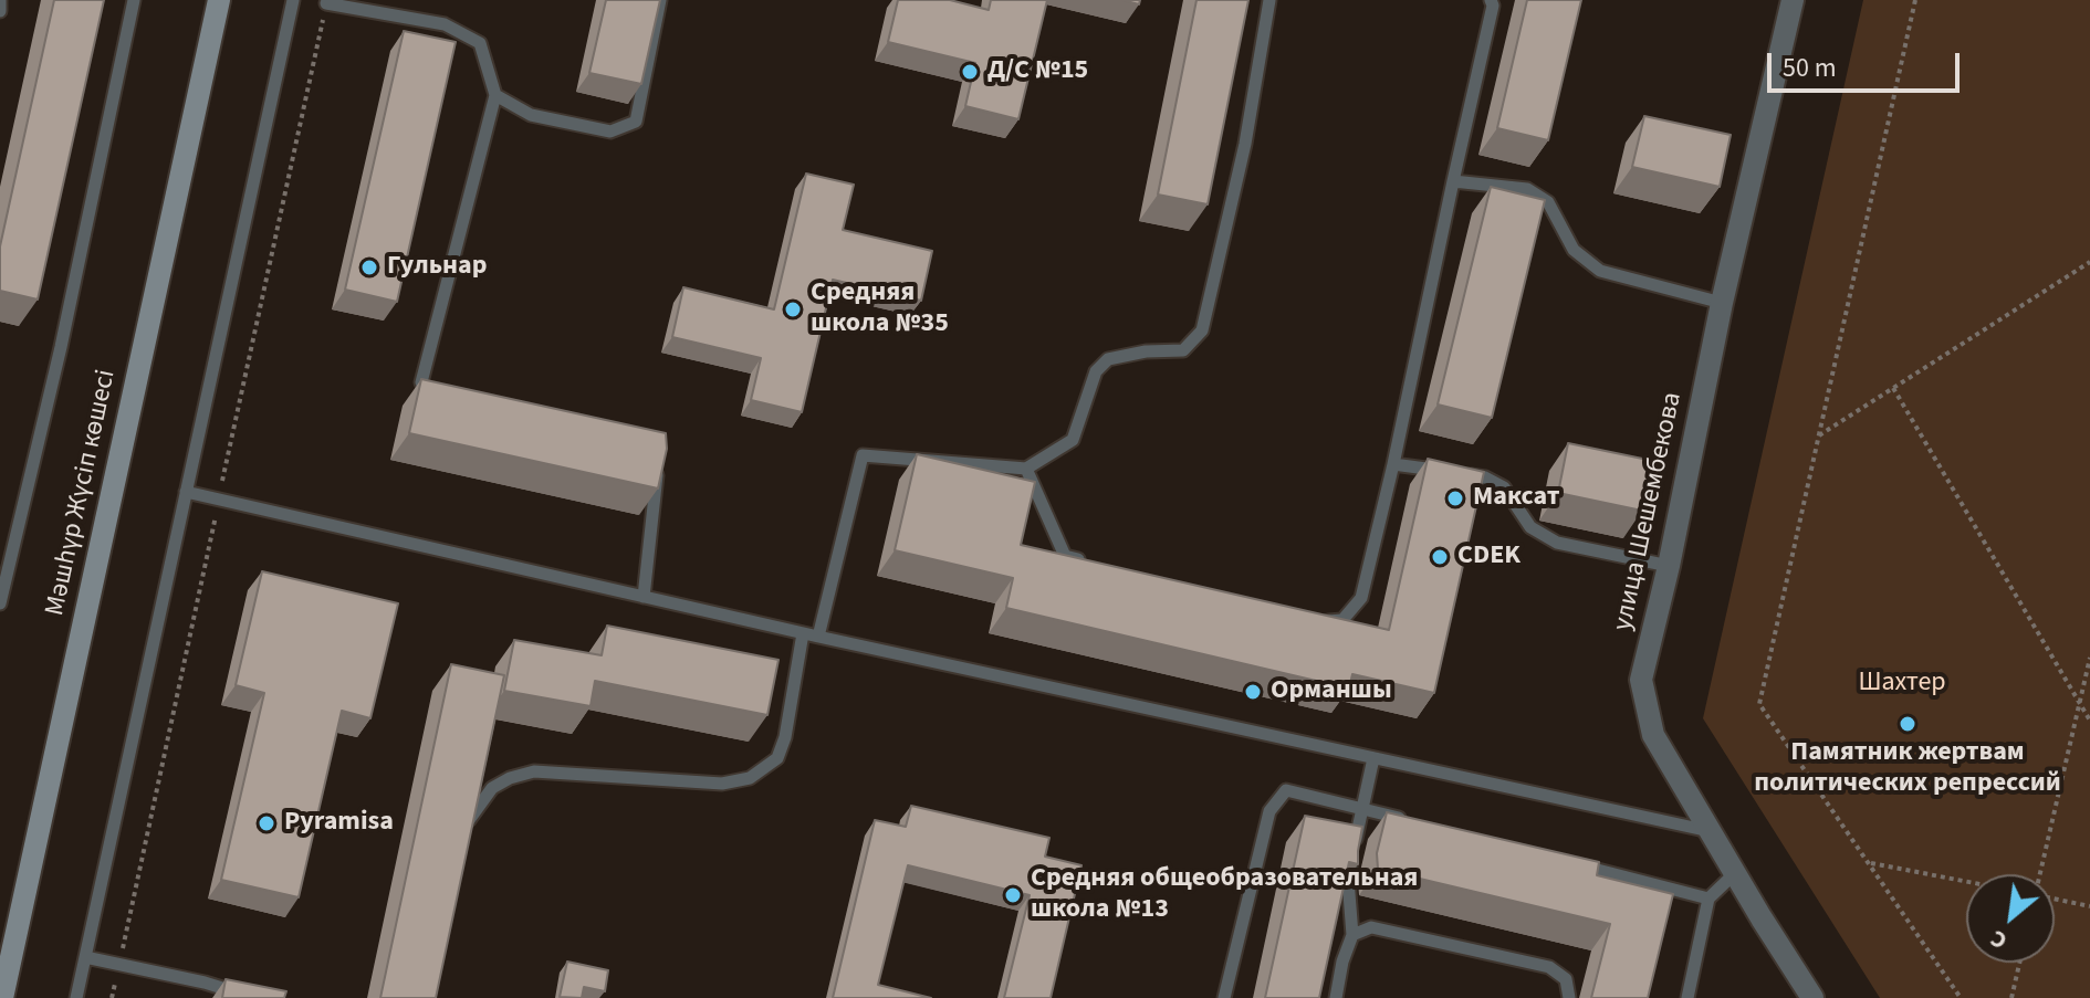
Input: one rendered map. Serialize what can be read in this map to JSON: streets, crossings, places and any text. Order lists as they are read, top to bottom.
{
  "streets": {
    "main road": ["Мәшһүр Жүсіп көшесі"],
    "street": ["улица Шешембекова"]
  },
  "parks": ["Шахтер"],
  "places": [
    "Д/С №15",
    "Гульнар",
    "Средняя школа №35",
    "Максат",
    "CDEK",
    "Орманшы",
    "Памятник жертвам политических репрессий",
    "Pyramisa",
    "Средняя общеобразовательная школа №13"
  ],
  "scale_bar": "50 m",
  "north": "bottom left"
}
